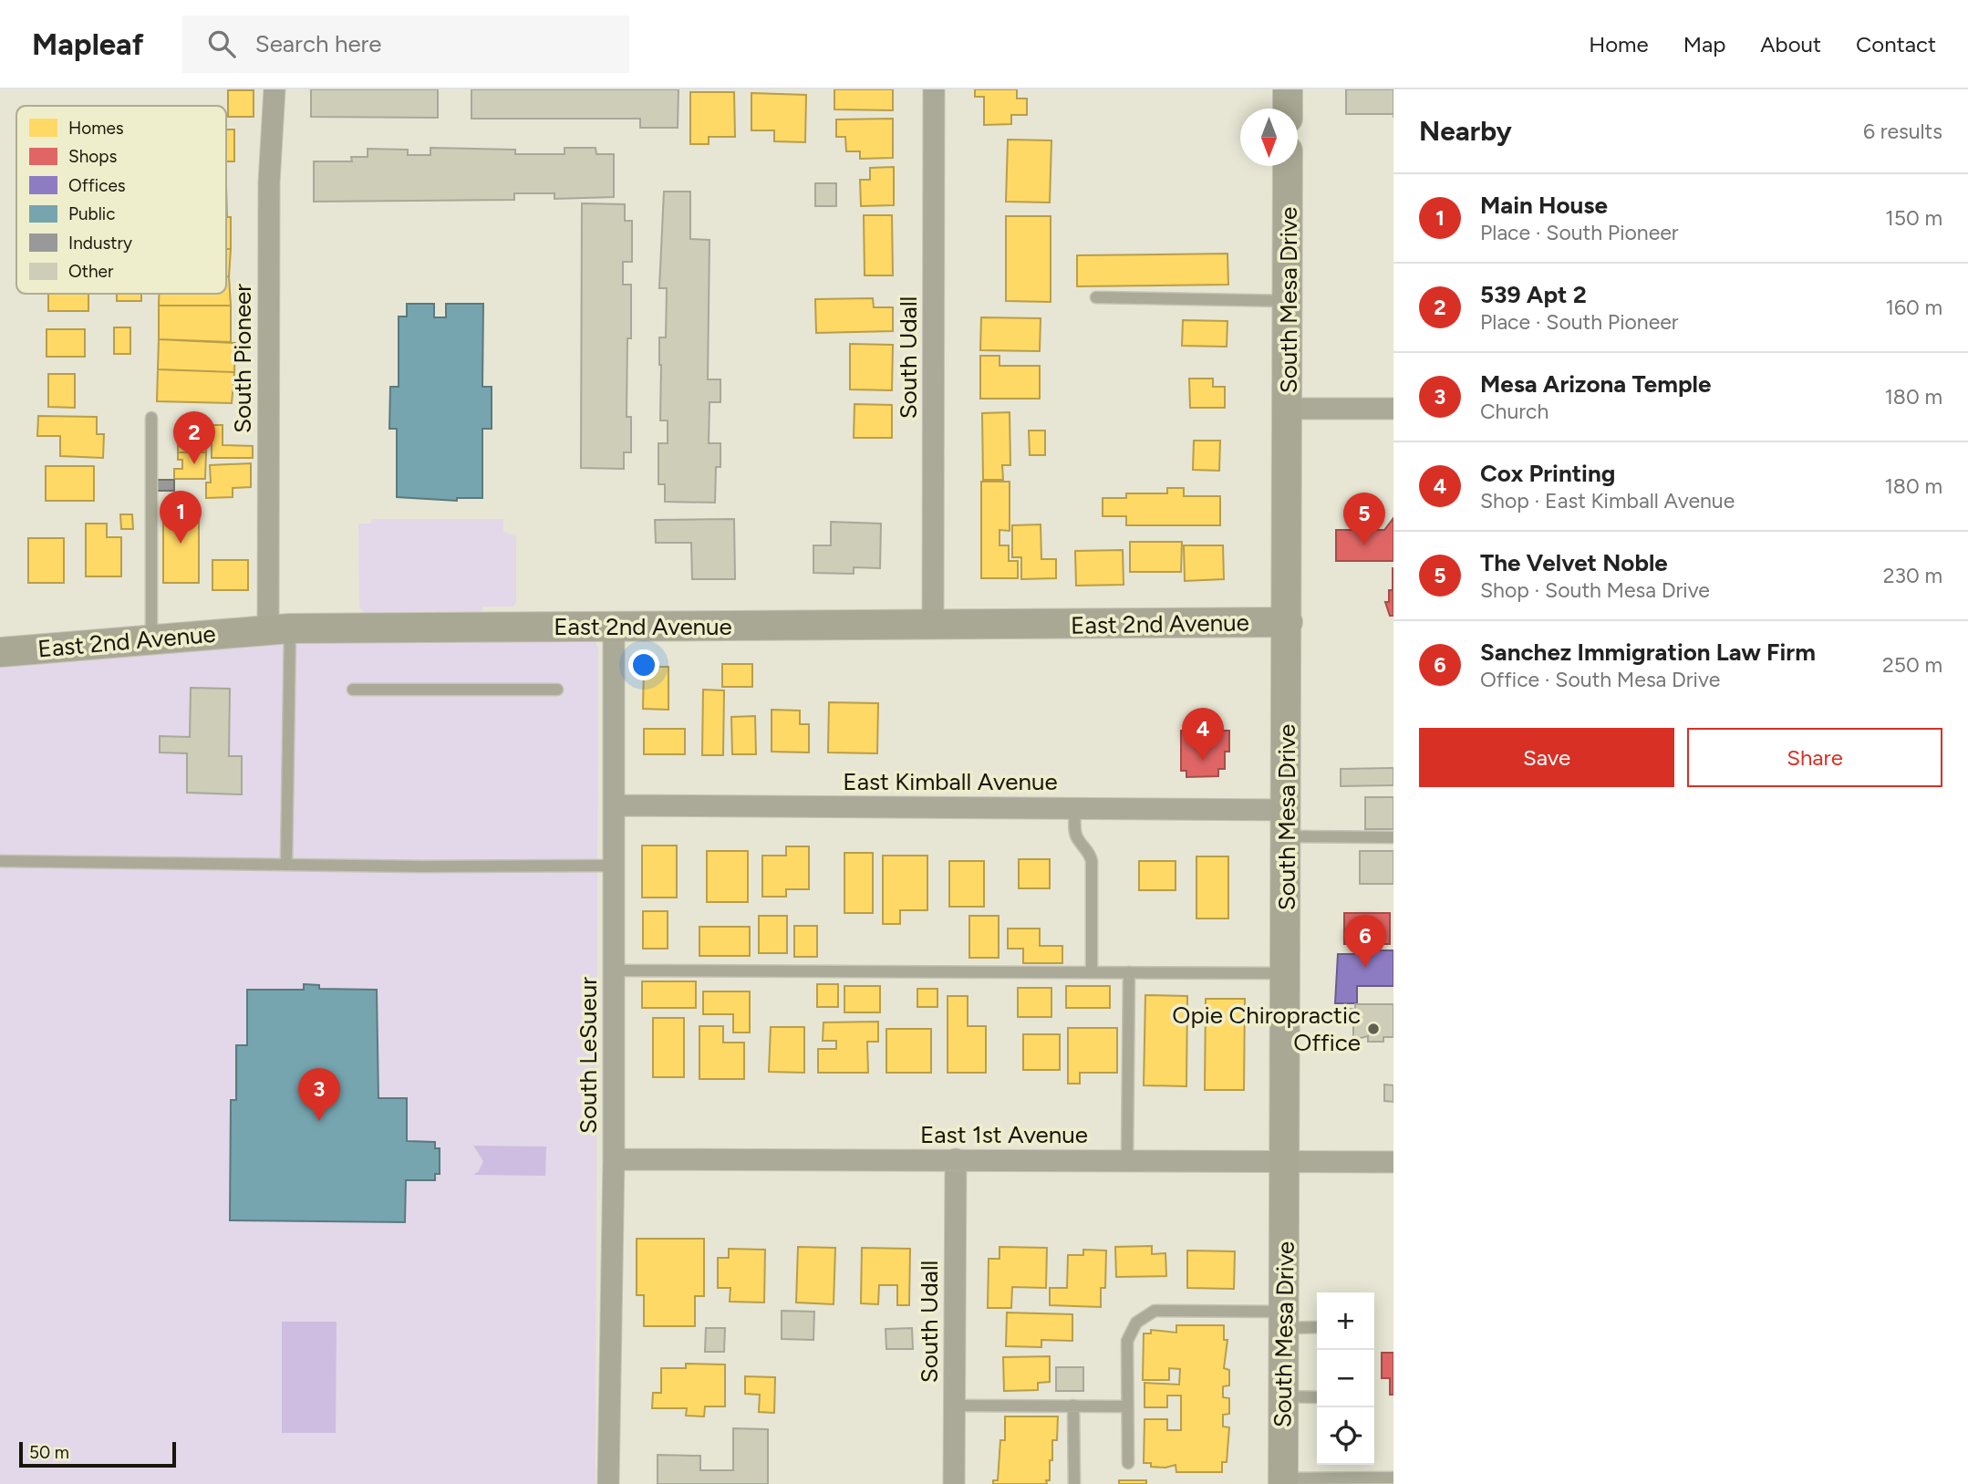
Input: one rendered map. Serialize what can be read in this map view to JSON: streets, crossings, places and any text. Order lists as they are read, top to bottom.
{
  "streets": {
    "main road": ["South Mesa Drive", "East 2nd Avenue"],
    "street": [
      "South Udall",
      "South Pioneer",
      "East Kimball Avenue",
      "South LeSueur",
      "East 1st Avenue"
    ]
  },
  "crossings": [
    ["South Mesa Drive", "East 2nd Avenue"],
    ["South Mesa Drive", "East Kimball Avenue"],
    ["South Mesa Drive", "East 1st Avenue"],
    ["South Udall", "East 2nd Avenue"],
    ["South Udall", "East 1st Avenue"],
    ["South Pioneer", "East 2nd Avenue"],
    ["East 2nd Avenue", "South LeSueur"],
    ["East Kimball Avenue", "South LeSueur"],
    ["South LeSueur", "East 1st Avenue"]
  ],
  "places": ["Opie Chiropractic Office"],
  "legend": [
    "Homes",
    "Shops",
    "Offices",
    "Public",
    "Industry",
    "Other"
  ],
  "scale_bar": "50 m",
  "north": "bottom",
  "page": {
    "header": "Mapleaf",
    "search": "Search here",
    "nav": [
      "Home",
      "Map",
      "About",
      "Contact"
    ],
    "heading": ["Nearby", "6 results"],
    "list": [
      {
        "mark": "1",
        "name": "Main House",
        "note": "Place · South Pioneer",
        "value": "150 m"
      },
      {
        "mark": "2",
        "name": "539 Apt 2",
        "note": "Place · South Pioneer",
        "value": "160 m"
      },
      {
        "mark": "3",
        "name": "Mesa Arizona Temple",
        "note": "Church",
        "value": "180 m"
      },
      {
        "mark": "4",
        "name": "Cox Printing",
        "note": "Shop · East Kimball Avenue",
        "value": "180 m"
      },
      {
        "mark": "5",
        "name": "The Velvet Noble",
        "note": "Shop · South Mesa Drive",
        "value": "230 m"
      },
      {
        "mark": "6",
        "name": "Sanchez Immigration Law Firm",
        "note": "Office · South Mesa Drive",
        "value": "250 m"
      }
    ],
    "pins": [
      "2",
      "1",
      "5",
      "4",
      "6",
      "3"
    ],
    "buttons": ["Save", "Share"],
    "map_buttons": ["+", "−"],
    "scale": "50 m"
  }
}
